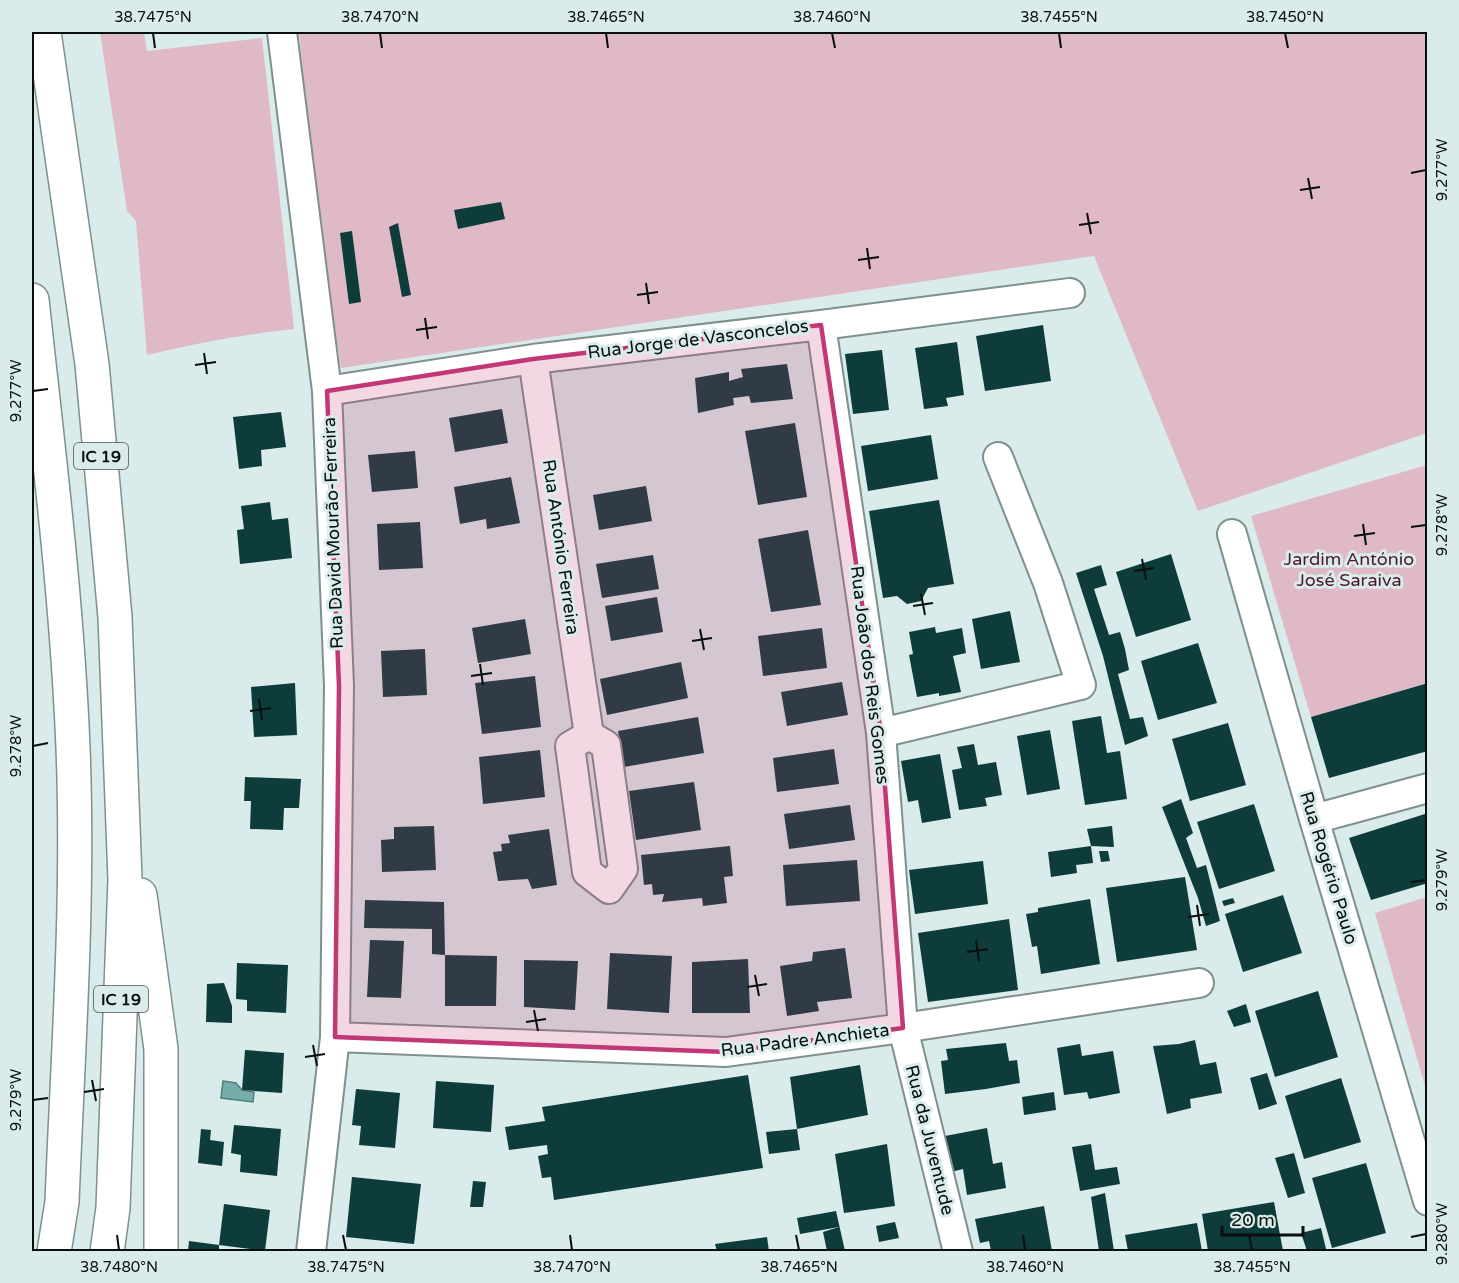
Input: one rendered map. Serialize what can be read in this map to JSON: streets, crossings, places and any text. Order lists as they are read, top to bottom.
{
  "streets": {
    "highway": ["IC 19"],
    "street": [
      "Rua Jorge de Vasconcelos",
      "Rua David Mourão-Ferreira",
      "Rua António Ferreira",
      "Rua João dos Reis Gomes",
      "Rua Rogério Paulo",
      "Rua Padre Anchieta",
      "Rua da Juventude"
    ]
  },
  "crossings": [
    ["Rua Jorge de Vasconcelos", "Rua David Mourão-Ferreira"],
    ["Rua Jorge de Vasconcelos", "Rua António Ferreira"],
    ["Rua Jorge de Vasconcelos", "Rua João dos Reis Gomes"],
    ["Rua David Mourão-Ferreira", "Rua Padre Anchieta"],
    ["Rua João dos Reis Gomes", "Rua Padre Anchieta"],
    ["Rua João dos Reis Gomes", "Rua da Juventude"],
    ["Rua Padre Anchieta", "Rua da Juventude"]
  ],
  "parks": ["Jardim António José Saraiva"],
  "scale_bar": "20 m",
  "coordinates": [
    "38.7475°N",
    "38.7470°N",
    "38.7465°N",
    "38.7460°N",
    "38.7455°N",
    "38.7450°N",
    "9.277°W",
    "9.278°W",
    "9.279°W",
    "9.280°W",
    "38.7480°N"
  ]
}
